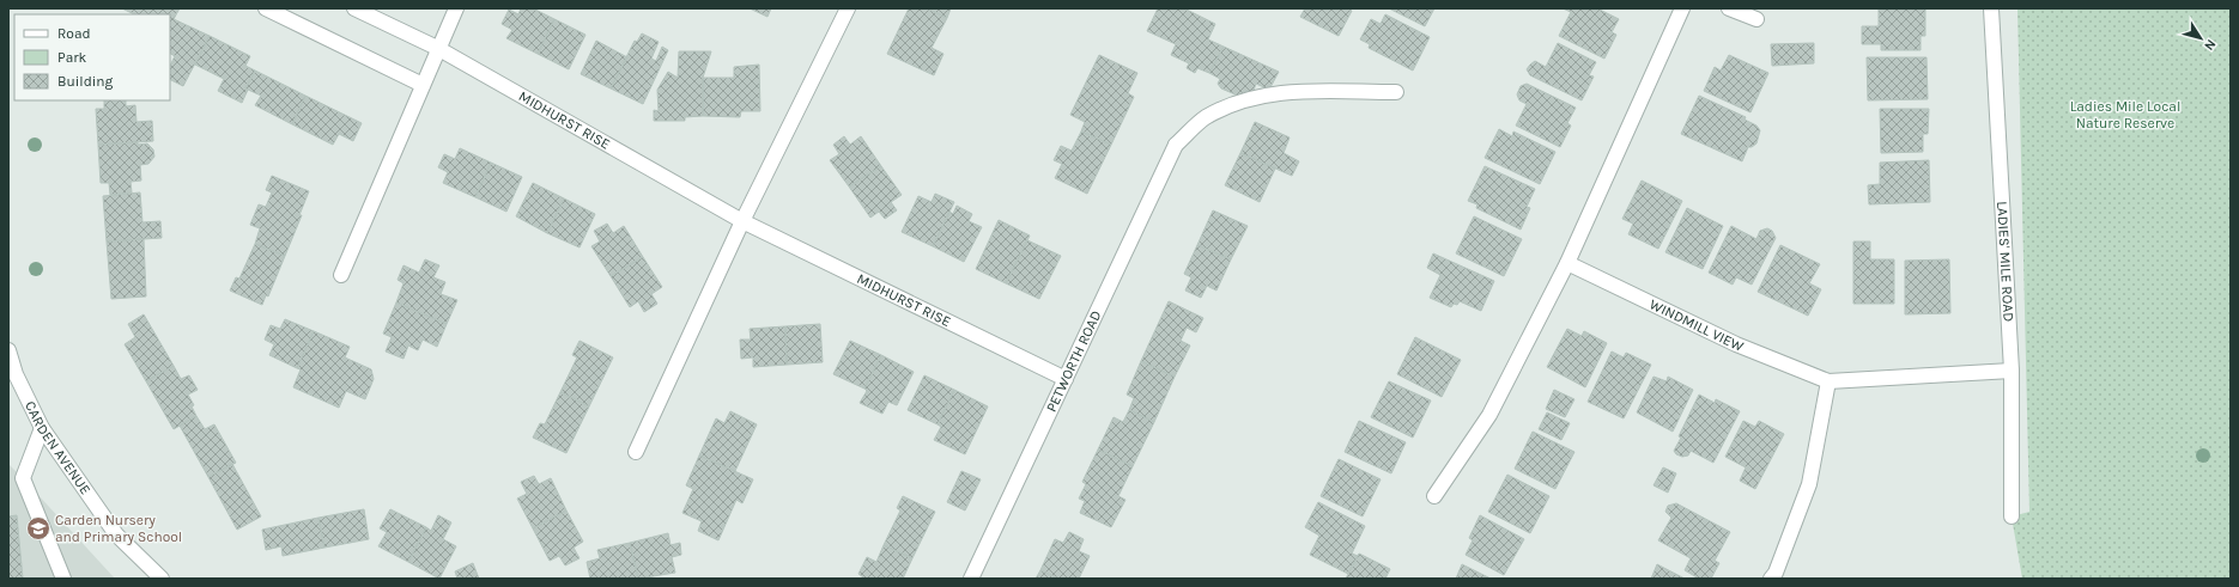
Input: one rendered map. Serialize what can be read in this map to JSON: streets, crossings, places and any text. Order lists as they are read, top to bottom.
{
  "streets": {
    "street": [
      "MIDHURST RISE",
      "LADIES' MILE ROAD",
      "WINDMILL VIEW",
      "PETWORTH ROAD",
      "CARDEN AVENUE"
    ]
  },
  "crossings": [
    ["MIDHURST RISE", "PETWORTH ROAD"],
    ["LADIES' MILE ROAD", "WINDMILL VIEW"]
  ],
  "parks": ["Ladies Mile Local Nature Reserve"],
  "places": {
    "school or university": ["Carden Nursery and Primary School"]
  },
  "legend": ["Road", "Park", "Building"],
  "north": "bottom right"
}
